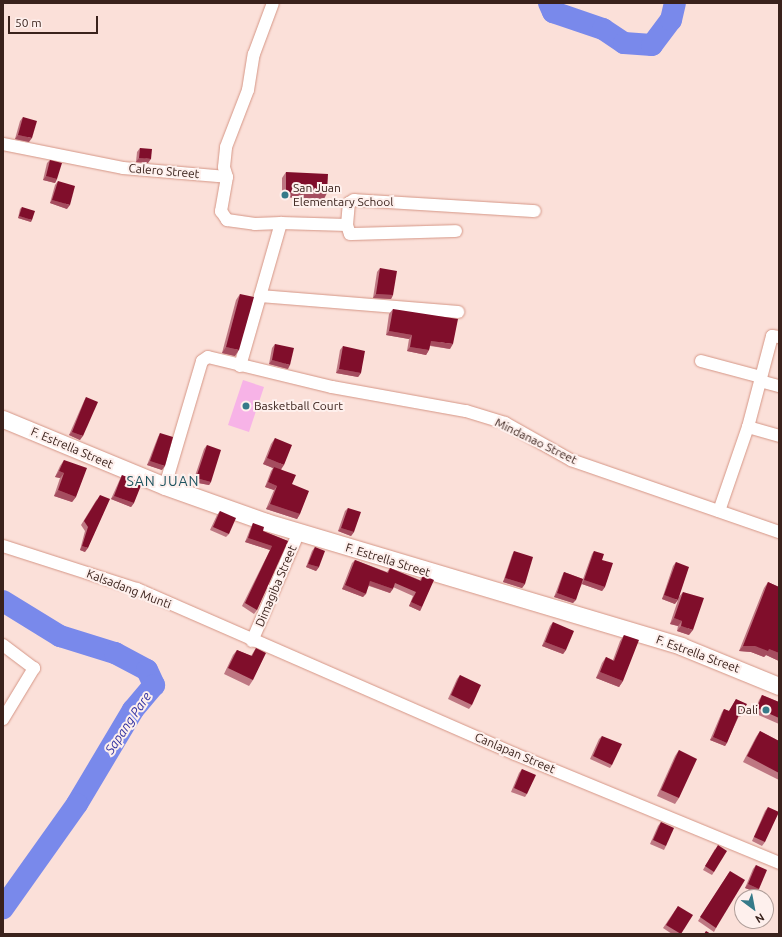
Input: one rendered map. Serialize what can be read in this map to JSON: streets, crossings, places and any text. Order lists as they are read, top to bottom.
{
  "streets": {
    "main road": ["F. Estrella Street"],
    "street": [
      "Calero Street",
      "Mindanao Street",
      "Dimagiba Street",
      "Kalsadang Munti",
      "Canlapan Street"
    ]
  },
  "crossings": [
    ["Mindanao Street", "F. Estrella Street"],
    ["F. Estrella Street", "Dimagiba Street"],
    ["Dimagiba Street", "Kalsadang Munti"],
    ["Dimagiba Street", "Canlapan Street"],
    ["Kalsadang Munti", "Canlapan Street"]
  ],
  "districts": ["SAN JUAN"],
  "water": ["Sapang Pare"],
  "places": ["San Juan Elementary School", "Basketball Court", "Dali"],
  "scale_bar": "50 m",
  "north": "bottom right"
}
